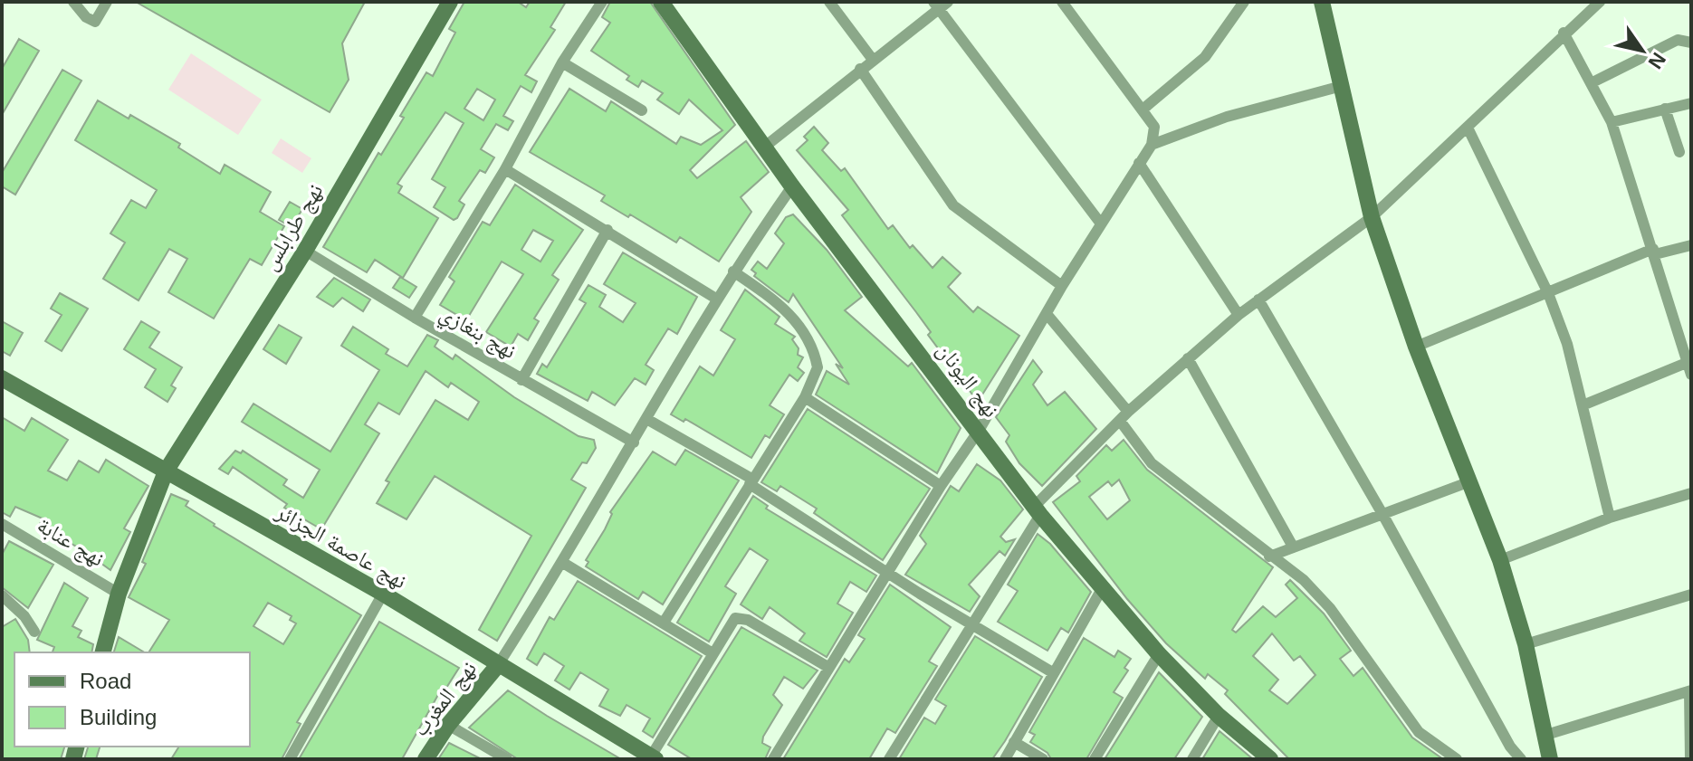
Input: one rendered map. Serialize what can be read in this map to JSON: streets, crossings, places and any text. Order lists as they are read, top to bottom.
{
  "streets": {
    "street": [
      "نهج طرابلس",
      "نهج بنغازي",
      "نهج اليونان",
      "نهج عنابة",
      "نهج عاصمة الجزائر",
      "نهج المغرب"
    ]
  },
  "crossings": [
    ["نهج طرابلس", "نهج بنغازي"],
    ["نهج طرابلس", "نهج عنابة"],
    ["نهج طرابلس", "نهج عاصمة الجزائر"],
    ["نهج عاصمة الجزائر", "نهج المغرب"]
  ],
  "legend": ["Road", "Building"],
  "north": "bottom right"
}
